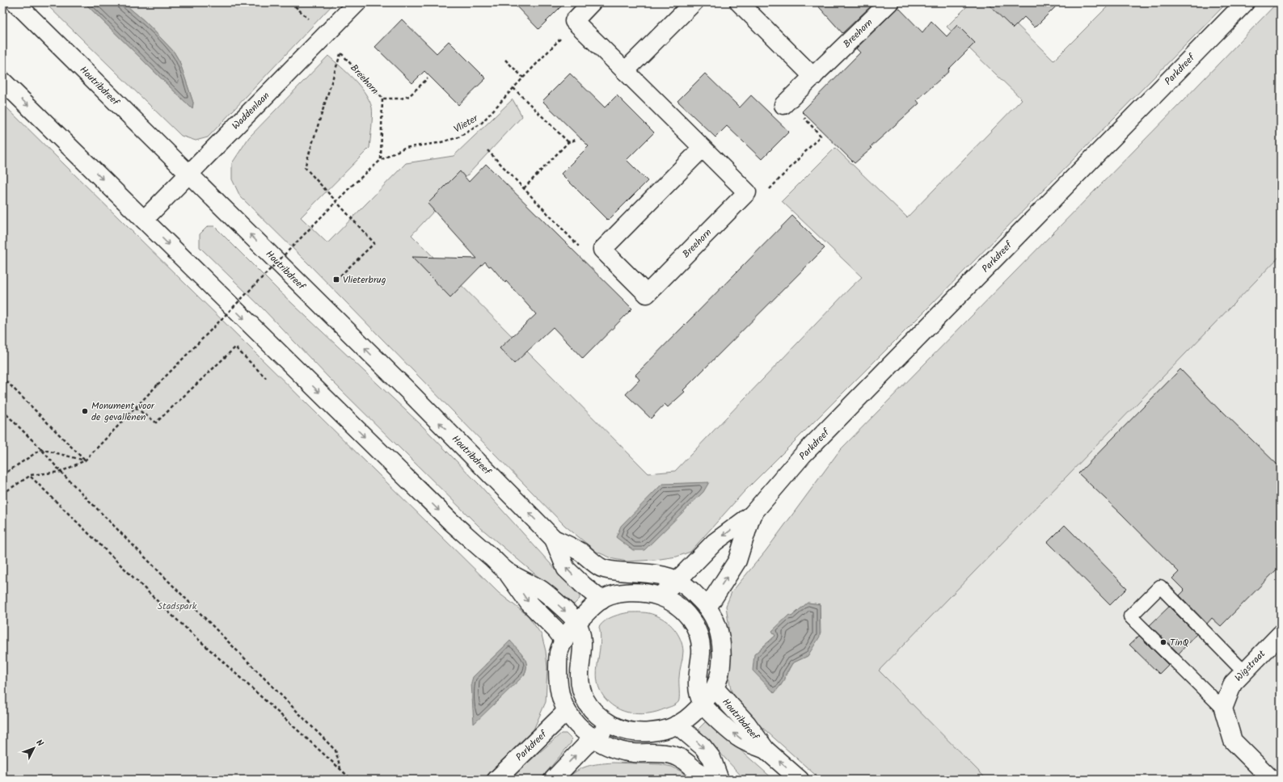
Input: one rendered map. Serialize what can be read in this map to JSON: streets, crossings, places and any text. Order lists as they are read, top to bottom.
{
  "streets": {
    "main road": [
      "Breehorn",
      "Parkdreef",
      "Houtribdreef",
      "Waddenlaan",
      "Wigstraat"
    ],
    "path": ["Vlieter"]
  },
  "crossings": [
    ["Parkdreef", "Houtribdreef"],
    ["Houtribdreef", "Waddenlaan"]
  ],
  "parks": ["Stadspark"],
  "places": {
    "transit": ["Vlieterbrug"],
    "other": ["Monument voor de gevallenen", "TinQ"]
  },
  "north": "top right"
}
